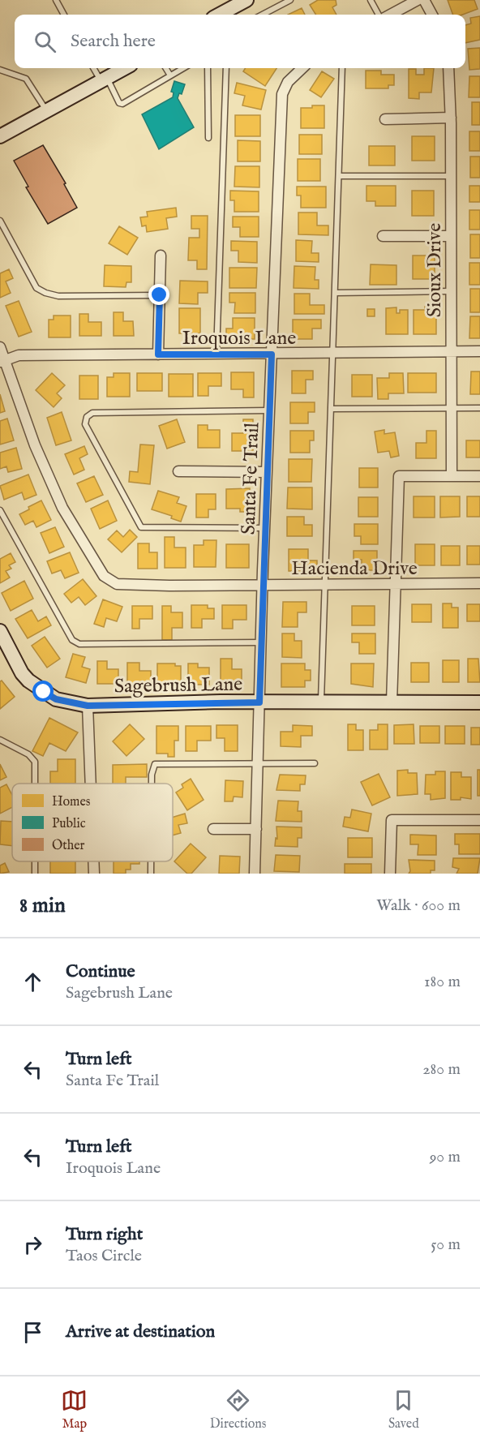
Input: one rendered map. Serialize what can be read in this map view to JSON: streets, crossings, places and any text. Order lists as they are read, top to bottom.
{
  "streets": {
    "street": [
      "Sioux Drive",
      "Iroquois Lane",
      "Santa Fe Trail",
      "Hacienda Drive",
      "Sagebrush Lane"
    ]
  },
  "crossings": [
    ["Sioux Drive", "Iroquois Lane"],
    ["Iroquois Lane", "Santa Fe Trail"],
    ["Iroquois Lane", "Hacienda Drive"],
    ["Santa Fe Trail", "Hacienda Drive"],
    ["Santa Fe Trail", "Sagebrush Lane"]
  ],
  "legend": ["Homes", "Public", "Other"],
  "page": {
    "search": "Search here",
    "heading": ["8 min", "Walk · 600 m"],
    "list": [
      ["Continue", "Sagebrush Lane", "180 m"],
      ["Turn left", "Santa Fe Trail", "280 m"],
      ["Turn left", "Iroquois Lane", "90 m"],
      ["Turn right", "Taos Circle", "50 m"],
      "Arrive at destination"
    ],
    "nav": ["Map", "Directions", "Saved"]
  }
}
